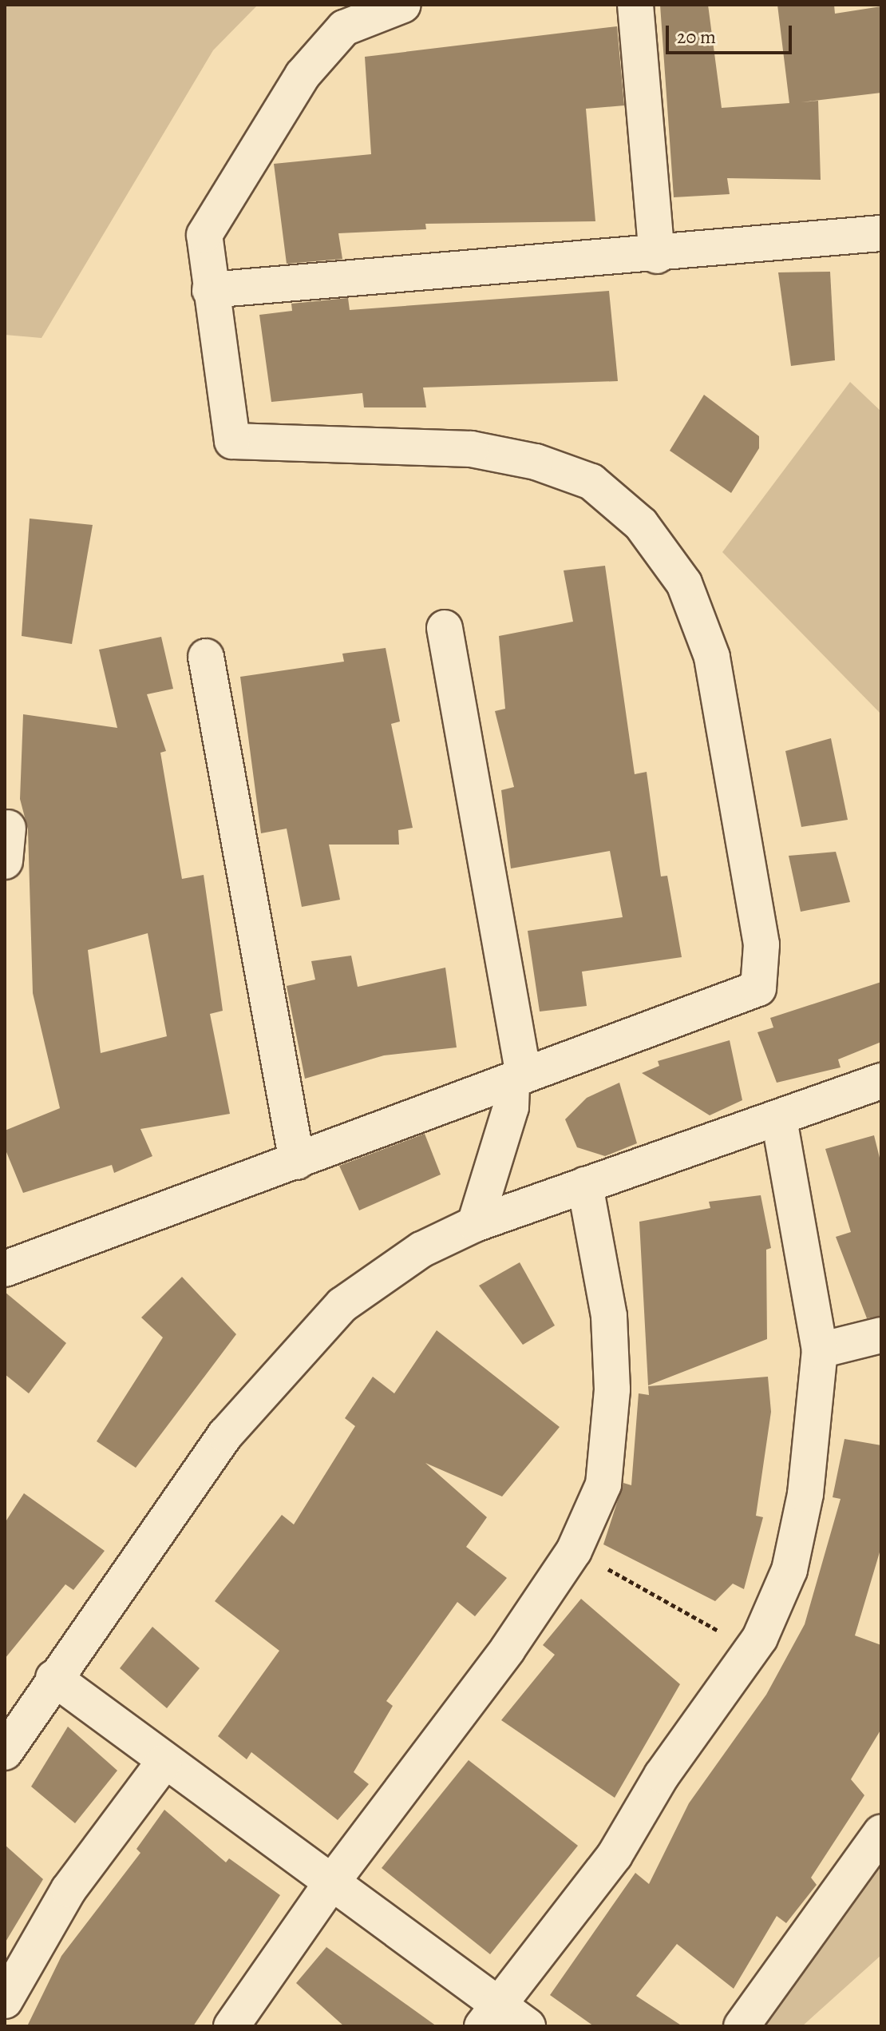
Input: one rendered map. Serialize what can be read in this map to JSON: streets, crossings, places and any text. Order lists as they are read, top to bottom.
{
  "scale_bar": "20 m"
}
